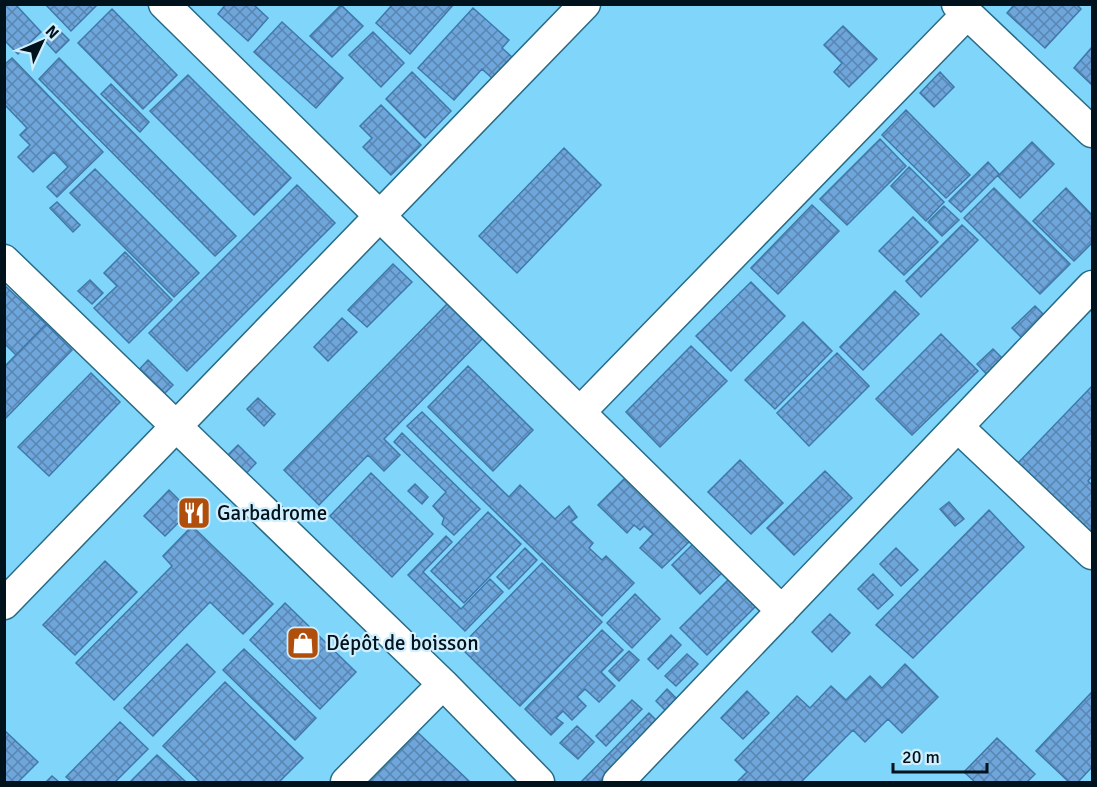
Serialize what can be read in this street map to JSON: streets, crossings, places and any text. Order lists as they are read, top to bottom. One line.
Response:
{"places":{"restaurant":["Garbadrome"],"shop":["Dépôt de boisson"]},"scale_bar":"20 m","north":"top right"}
